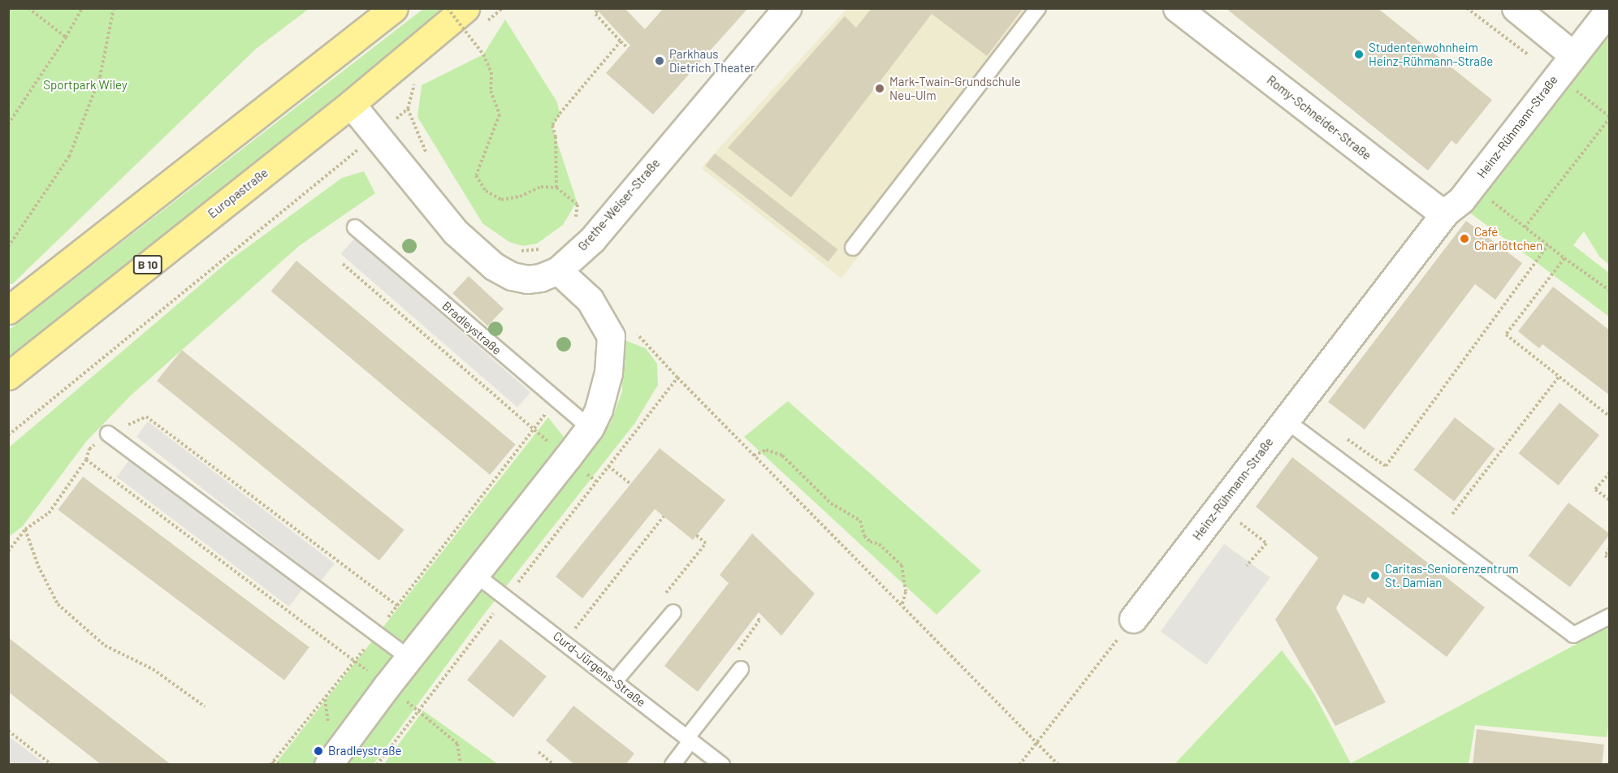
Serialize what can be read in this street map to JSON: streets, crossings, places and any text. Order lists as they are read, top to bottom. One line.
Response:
{"streets":{"main road":["Europastraße","B 10"],"street":["Romy-Schneider-Straße","Heinz-Rühmann-Straße","Grethe-Weiser-Straße"],"lane":["Bradleystraße","Curd-Jürgens-Straße"]},"crossings":[["Romy-Schneider-Straße","Heinz-Rühmann-Straße"],["Europastraße","Grethe-Weiser-Straße"]],"parks":["Sportpark Wiley"],"places":["Studentenwohnheim Heinz-Rühmann-Straße","Parkhaus Dietrich Theater","Mark-Twain-Grundschule Neu-Ulm","Café Charlöttchen","Caritas-Seniorenzentrum St. Damian","Bradleystraße"]}
